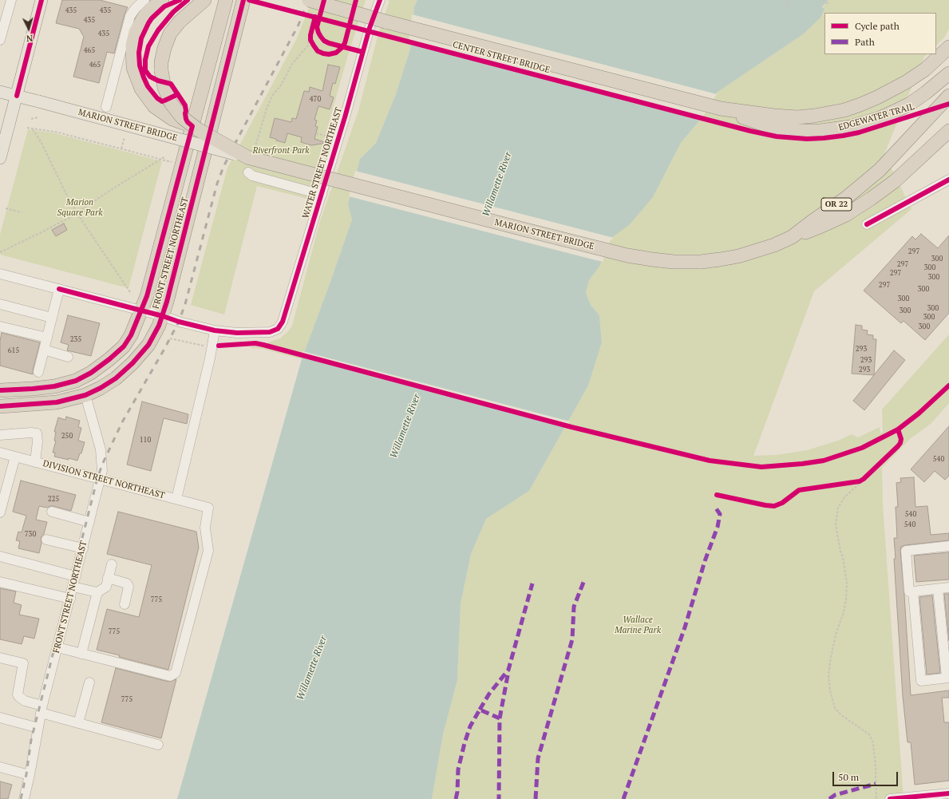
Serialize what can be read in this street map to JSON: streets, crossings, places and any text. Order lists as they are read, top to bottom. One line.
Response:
{"streets":{"highway":["CENTER STREET BRIDGE","MARION STREET BRIDGE","OR 22","FRONT STREET NORTHEAST"],"street":["WATER STREET NORTHEAST","DIVISION STREET NORTHEAST"],"cycle path":["EDGEWATER TRAIL"]},"crossings":[["MARION STREET BRIDGE","OR 22"],["FRONT STREET NORTHEAST","DIVISION STREET NORTHEAST"]],"water":["Willamette River"],"parks":["Riverfront Park","Marion Square Park","Wallace Marine Park"],"house_numbers":["435","435","435","435","465","465","470","297","300","297","300","297","300","297","300","300","300","300","300","300","235","293","615","293","293","250","110","540","225","540","540","730","775","775","775"],"legend":["Cycle path","Path"],"scale_bar":"50 m","north":"bottom"}
